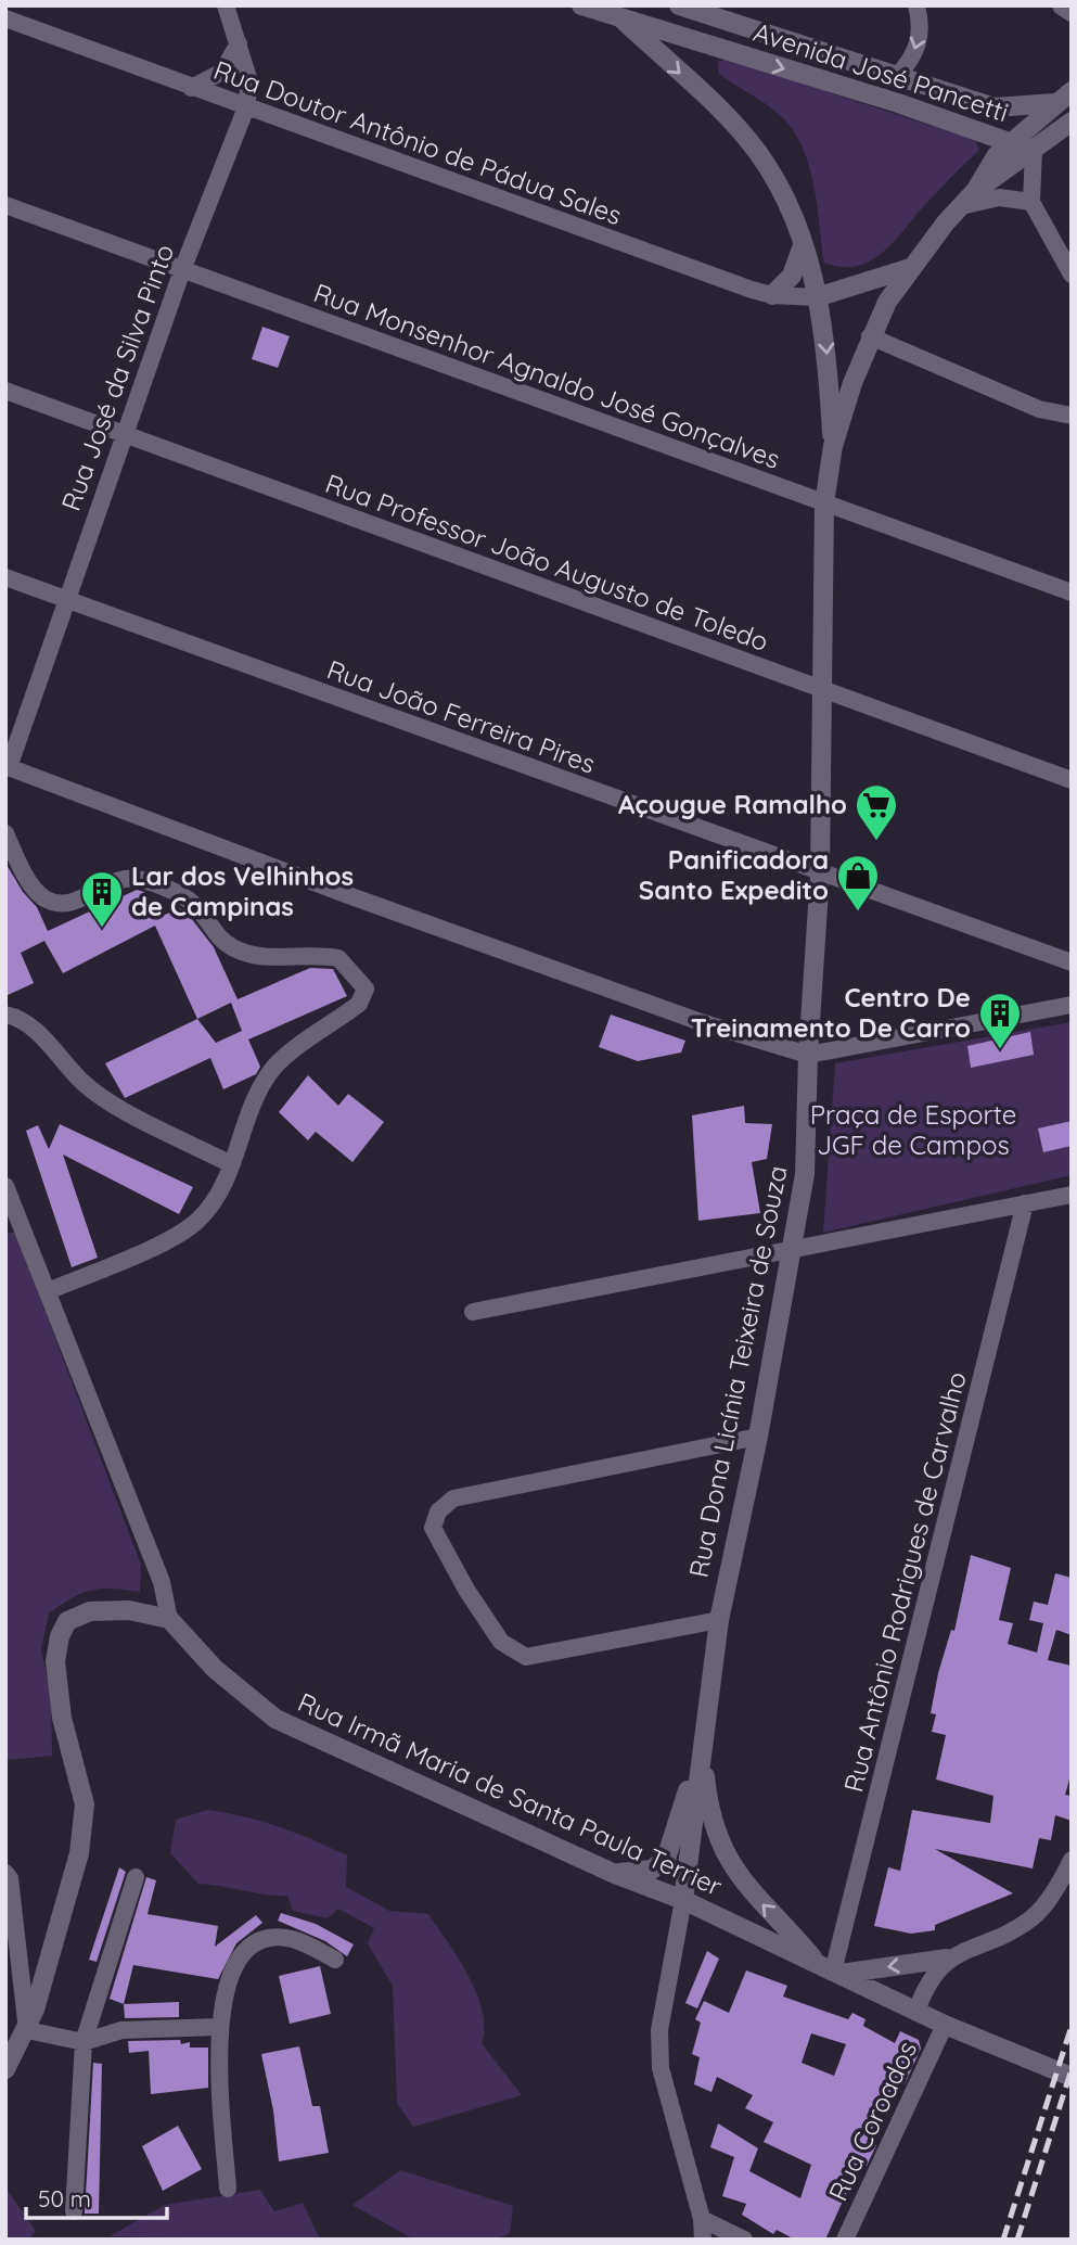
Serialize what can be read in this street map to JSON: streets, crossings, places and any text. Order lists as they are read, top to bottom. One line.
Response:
{"streets":{"main road":["Avenida José Pancetti","Rua Dona Licínia Teixeira de Souza","Rua Irmã Maria de Santa Paula Terrier"],"street":["Rua Doutor Antônio de Pádua Sales","Rua Monsenhor Agnaldo José Gonçalves","Rua José da Silva Pinto","Rua Professor João Augusto de Toledo","Rua João Ferreira Pires","Rua Antônio Rodrigues de Carvalho","Rua Coroados"]},"crossings":[["Avenida José Pancetti","Rua Dona Licínia Teixeira de Souza"],["Rua Doutor Antônio de Pádua Sales","Rua José da Silva Pinto"],["Rua Monsenhor Agnaldo José Gonçalves","Rua José da Silva Pinto"],["Rua Monsenhor Agnaldo José Gonçalves","Rua Dona Licínia Teixeira de Souza"],["Rua José da Silva Pinto","Rua Professor João Augusto de Toledo"],["Rua José da Silva Pinto","Rua João Ferreira Pires"],["Rua Professor João Augusto de Toledo","Rua Dona Licínia Teixeira de Souza"],["Rua João Ferreira Pires","Rua Dona Licínia Teixeira de Souza"],["Rua Dona Licínia Teixeira de Souza","Rua Irmã Maria de Santa Paula Terrier"],["Rua Antônio Rodrigues de Carvalho","Rua Irmã Maria de Santa Paula Terrier"],["Rua Irmã Maria de Santa Paula Terrier","Rua Coroados"]],"parks":["Praça de Esporte JGF de Campos"],"places":{"supermarket":["Açougue Ramalho"],"shop":["Panificadora Santo Expedito"],"building":["Lar dos Velhinhos de Campinas","Centro De Treinamento De Carro"]},"scale_bar":"50 m"}
